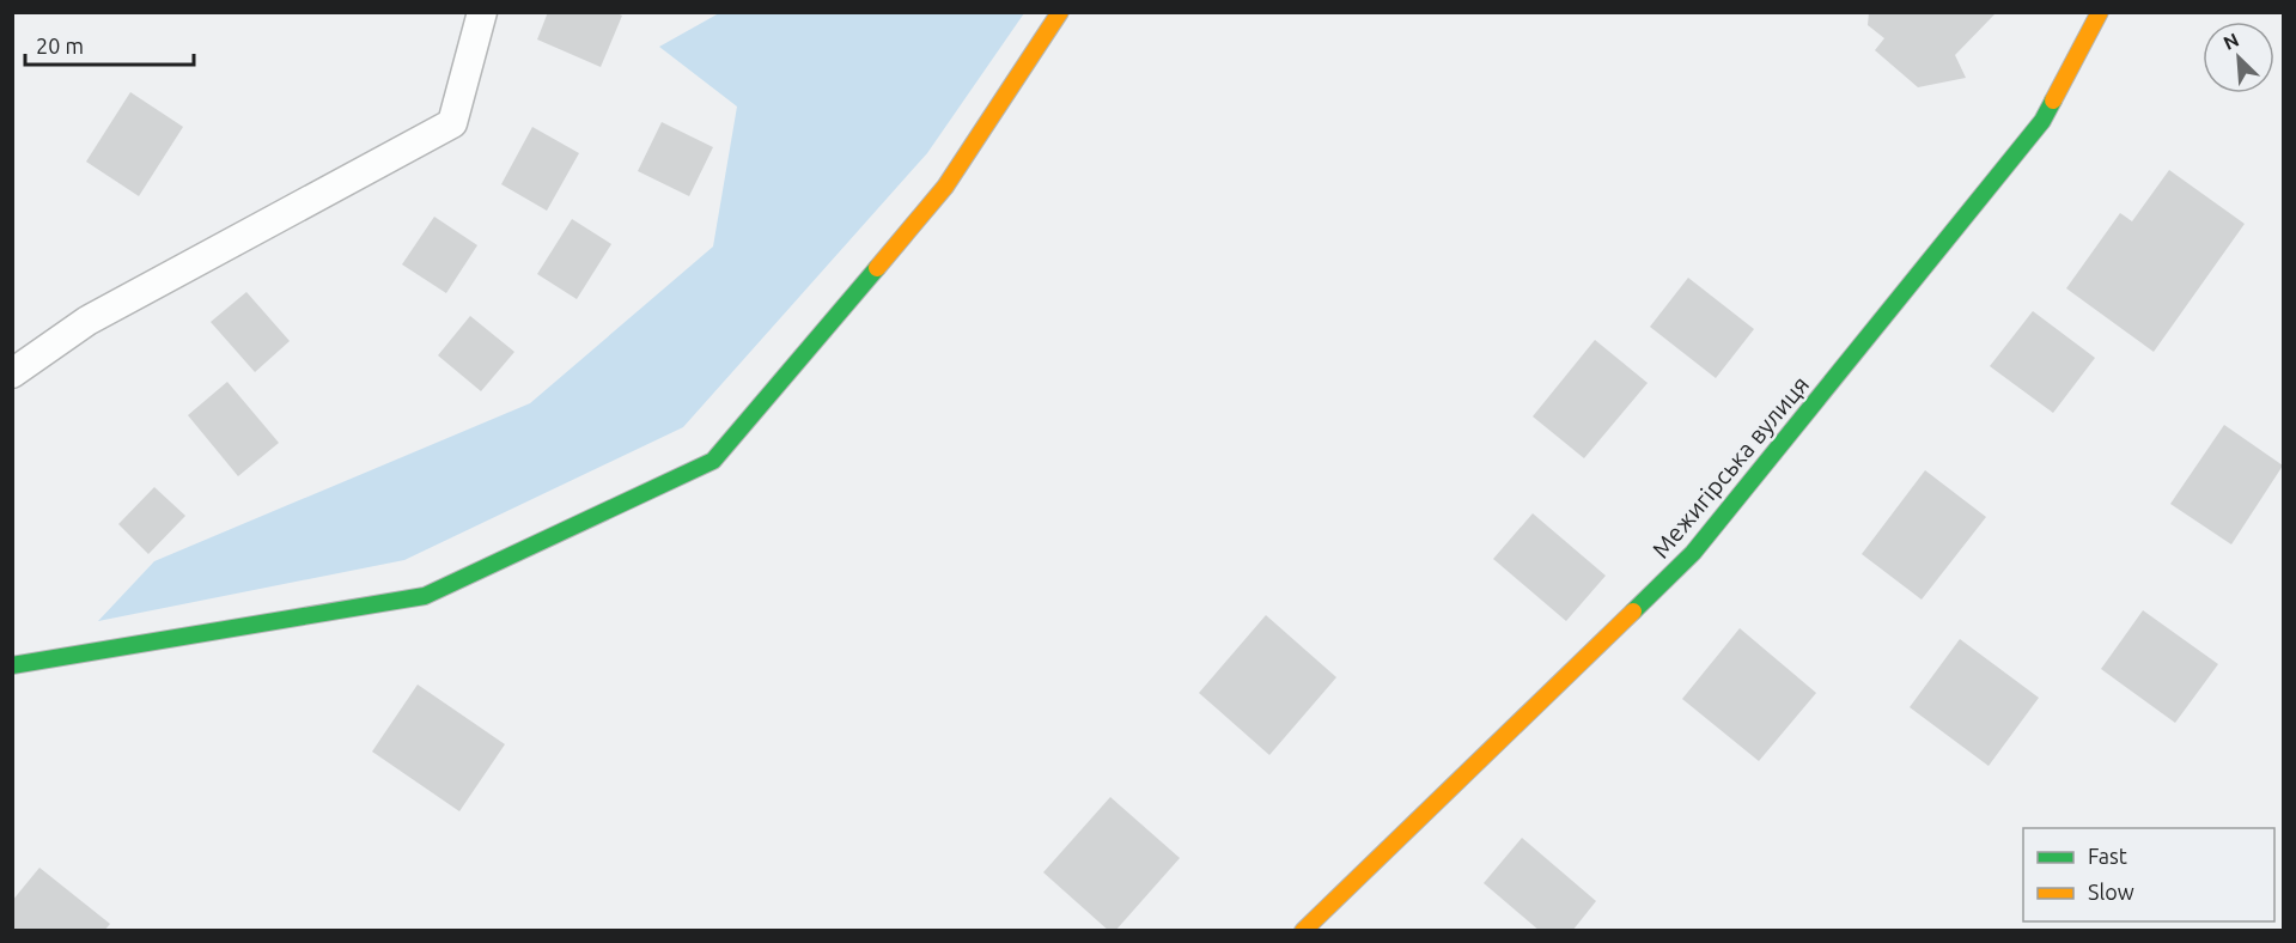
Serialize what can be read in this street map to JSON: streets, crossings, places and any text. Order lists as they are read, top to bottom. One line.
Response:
{"streets":{"street":["Межигірська вулиця"]},"legend":["Fast","Slow"],"scale_bar":"20 m","north":"top left"}
